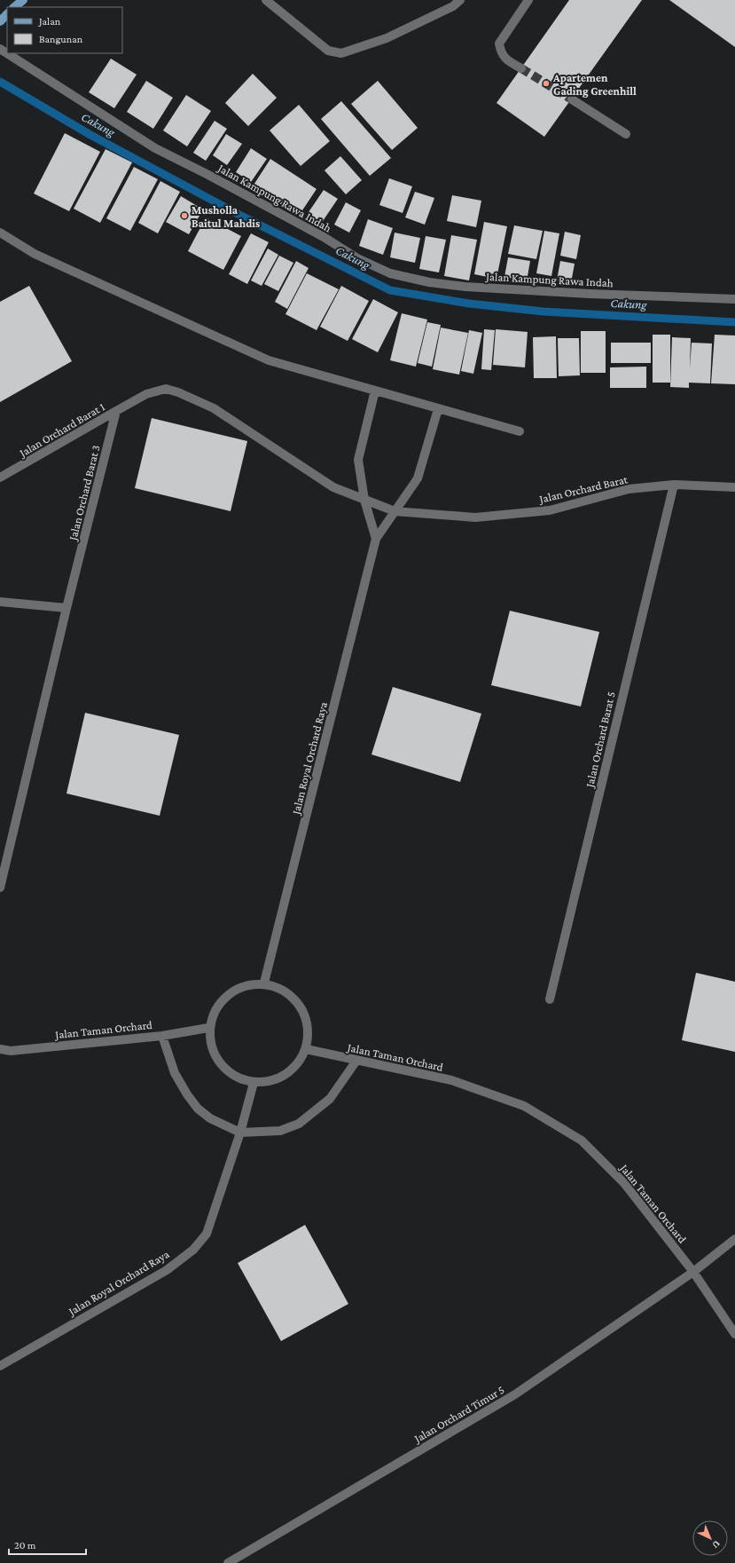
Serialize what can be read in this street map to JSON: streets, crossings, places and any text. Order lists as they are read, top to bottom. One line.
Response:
{"streets":{"street":["Jalan Kampung Rawa Indah","Jalan Orchard Barat 1","Jalan Orchard Barat","Jalan Orchard Barat 3","Jalan Orchard Barat 5","Jalan Royal Orchard Raya","Jalan Taman Orchard","Jalan Orchard Timur 5"]},"crossings":[["Jalan Orchard Barat 1","Jalan Orchard Barat 3"],["Jalan Orchard Barat","Jalan Orchard Barat 5"],["Jalan Orchard Barat","Jalan Royal Orchard Raya"],["Jalan Royal Orchard Raya","Jalan Taman Orchard"],["Jalan Taman Orchard","Jalan Orchard Timur 5"]],"water":["Cakung"],"places":["Apartemen Gading Greenhill","Musholla Baitul Mahdis"],"legend":["Jalan","Bangunan"],"scale_bar":"20 m","north":"bottom right"}
